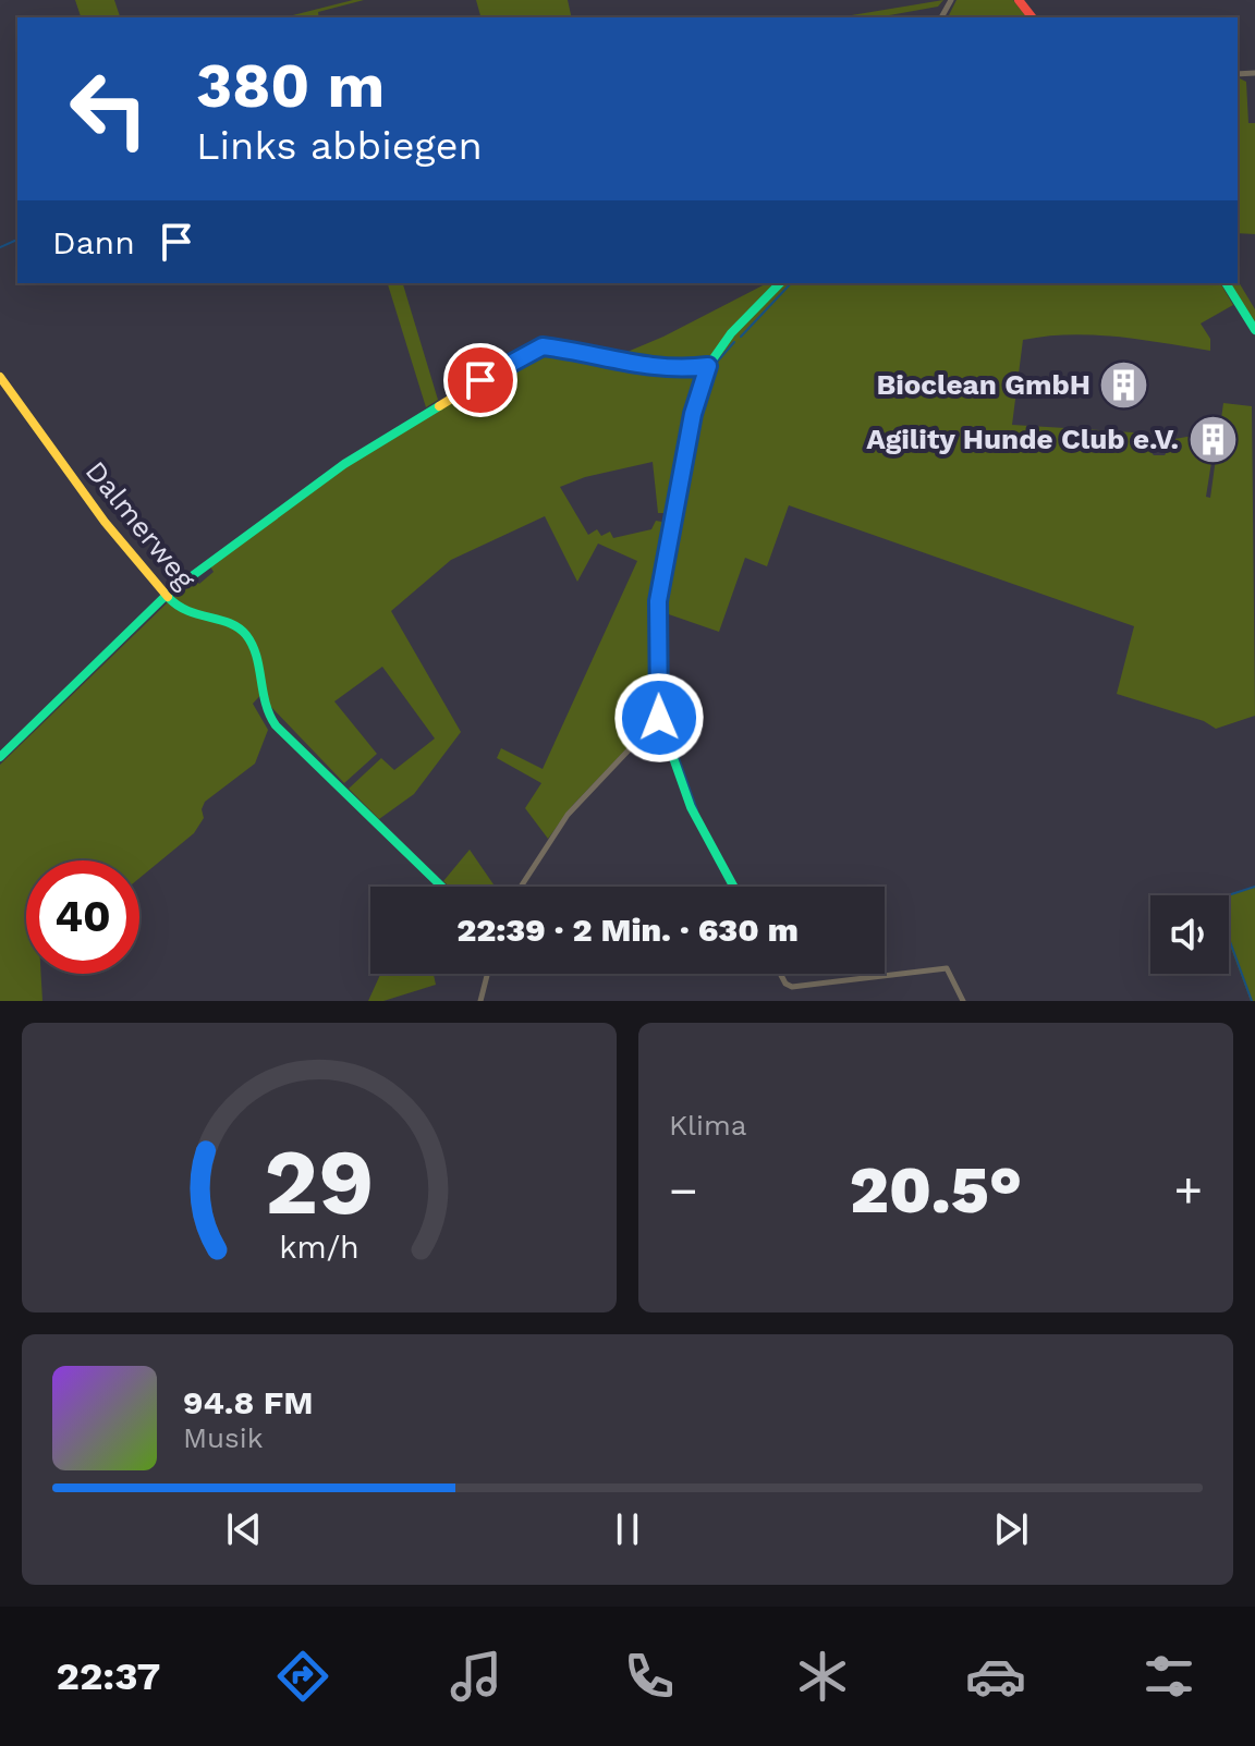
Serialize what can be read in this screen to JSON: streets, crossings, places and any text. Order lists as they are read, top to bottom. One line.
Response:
{"streets":{"street":["Dalmerweg"]},"places":{"building":["Bioclean GmbH","Agility Hunde Club e.V."]},"page":{"turn":["380 m","Links abbiegen"],"then":"Dann","limit":"40","trip":"22:39 · 2 Min. · 630 m","tile":"Klima","heat":["−","20.5°","+"],"song":["94.8 FM","Musik"],"tabs":"22:37","gauge":["29","km/h"]}}
